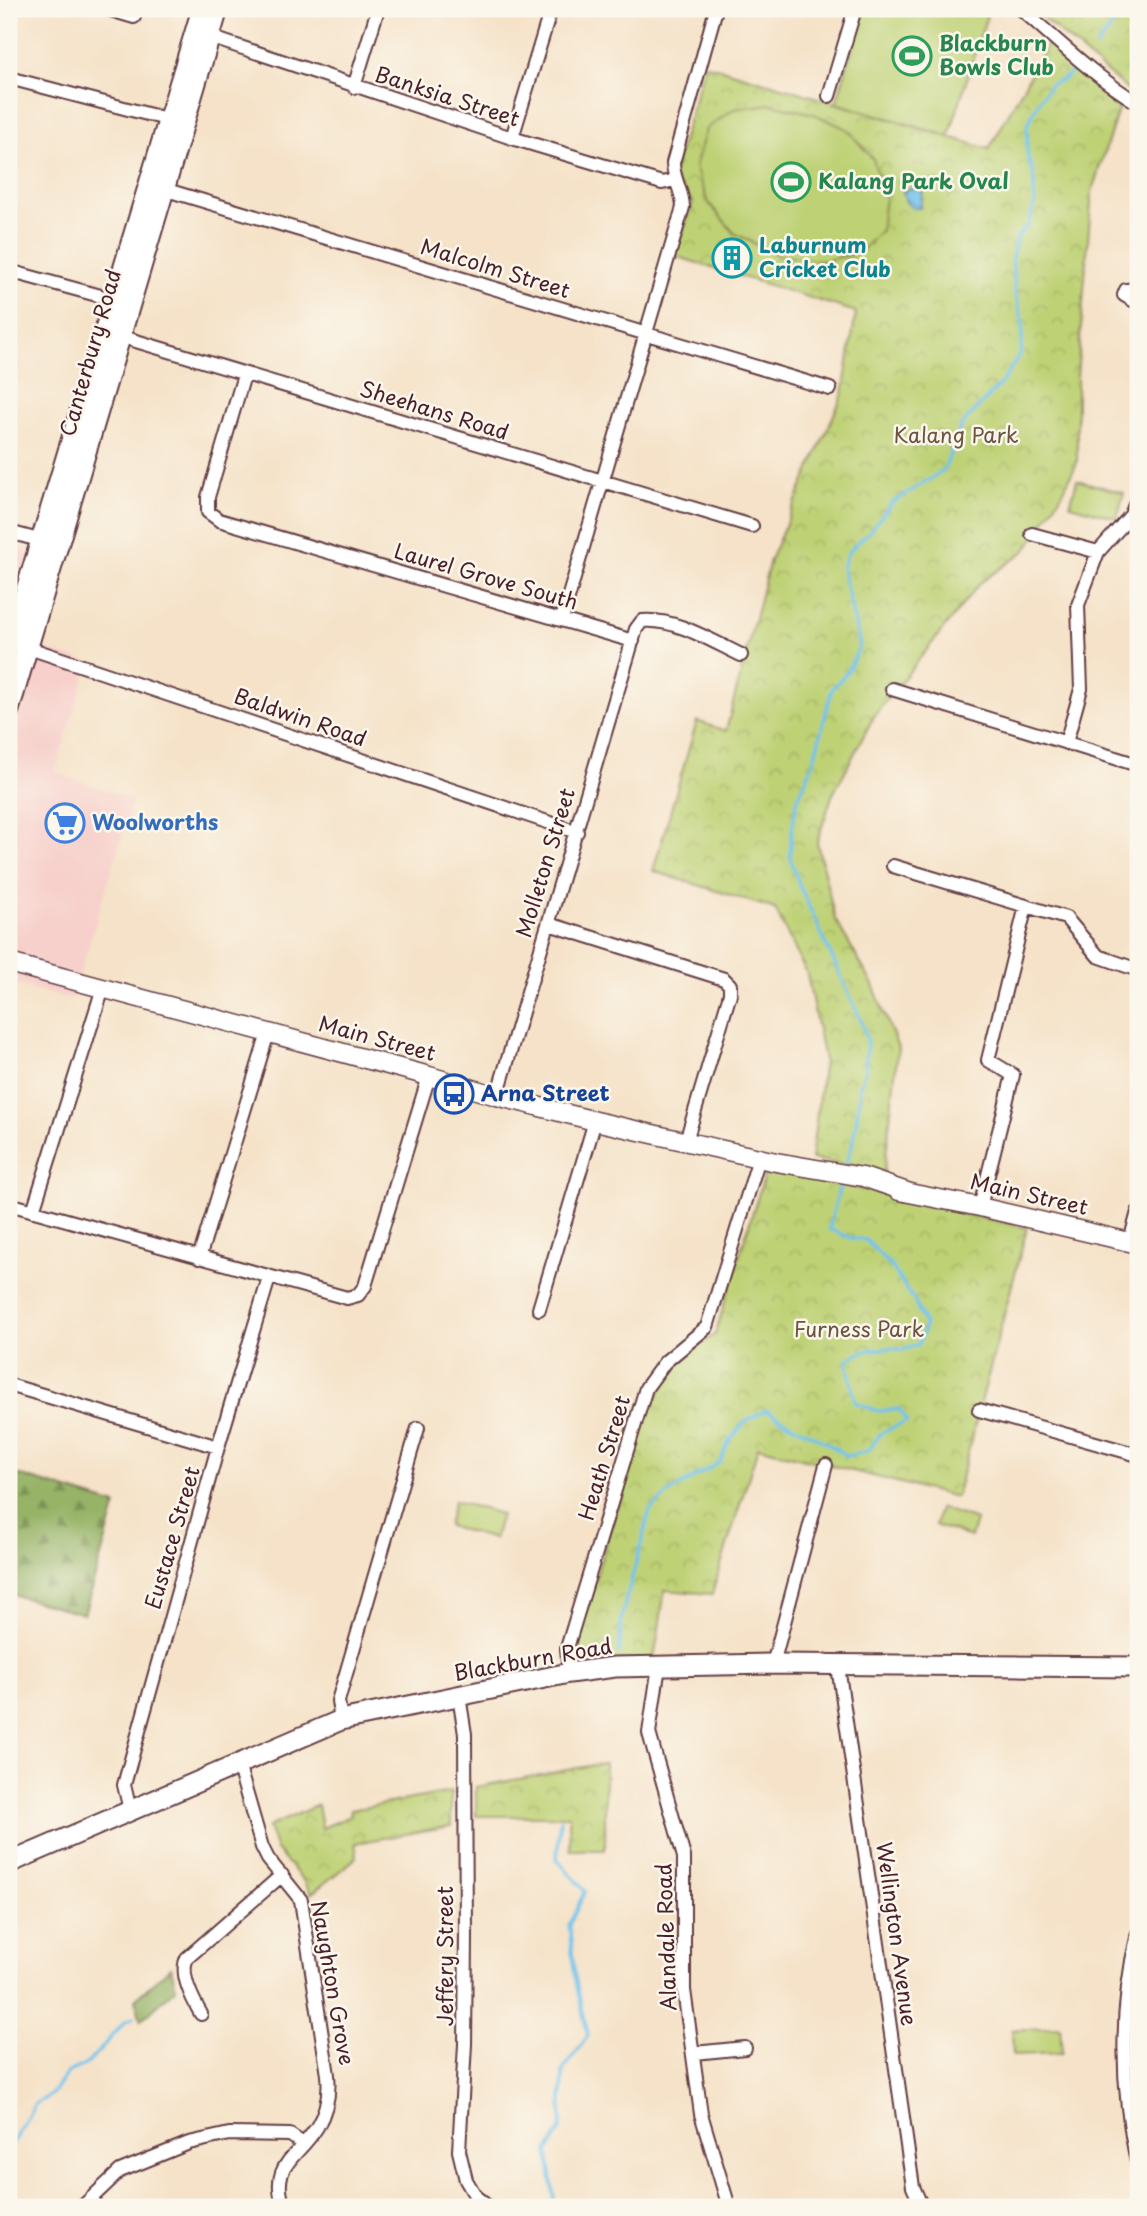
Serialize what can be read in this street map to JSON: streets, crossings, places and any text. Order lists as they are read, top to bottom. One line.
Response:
{"streets":{"main road":["Canterbury Road","Blackburn Road"],"street":["Banksia Street","Malcolm Street","Sheehans Road","Laurel Grove South","Baldwin Road","Molleton Street","Main Street","Heath Street","Eustace Street","Wellington Avenue","Alandale Road","Jeffery Street","Naughton Grove"]},"crossings":[["Banksia Street","Canterbury Road"],["Malcolm Street","Canterbury Road"],["Canterbury Road","Sheehans Road"],["Canterbury Road","Baldwin Road"],["Sheehans Road","Laurel Grove South"],["Laurel Grove South","Molleton Street"],["Baldwin Road","Molleton Street"],["Molleton Street","Main Street"],["Main Street","Heath Street"],["Heath Street","Blackburn Road"],["Eustace Street","Blackburn Road"],["Blackburn Road","Wellington Avenue"],["Blackburn Road","Alandale Road"],["Blackburn Road","Jeffery Street"],["Blackburn Road","Naughton Grove"]],"parks":["Kalang Park","Furness Park"],"places":{"sports":["Blackburn Bowls Club","Kalang Park Oval"],"building":["Laburnum Cricket Club"],"supermarket":["Woolworths"],"bus stop":["Arna Street"]}}
